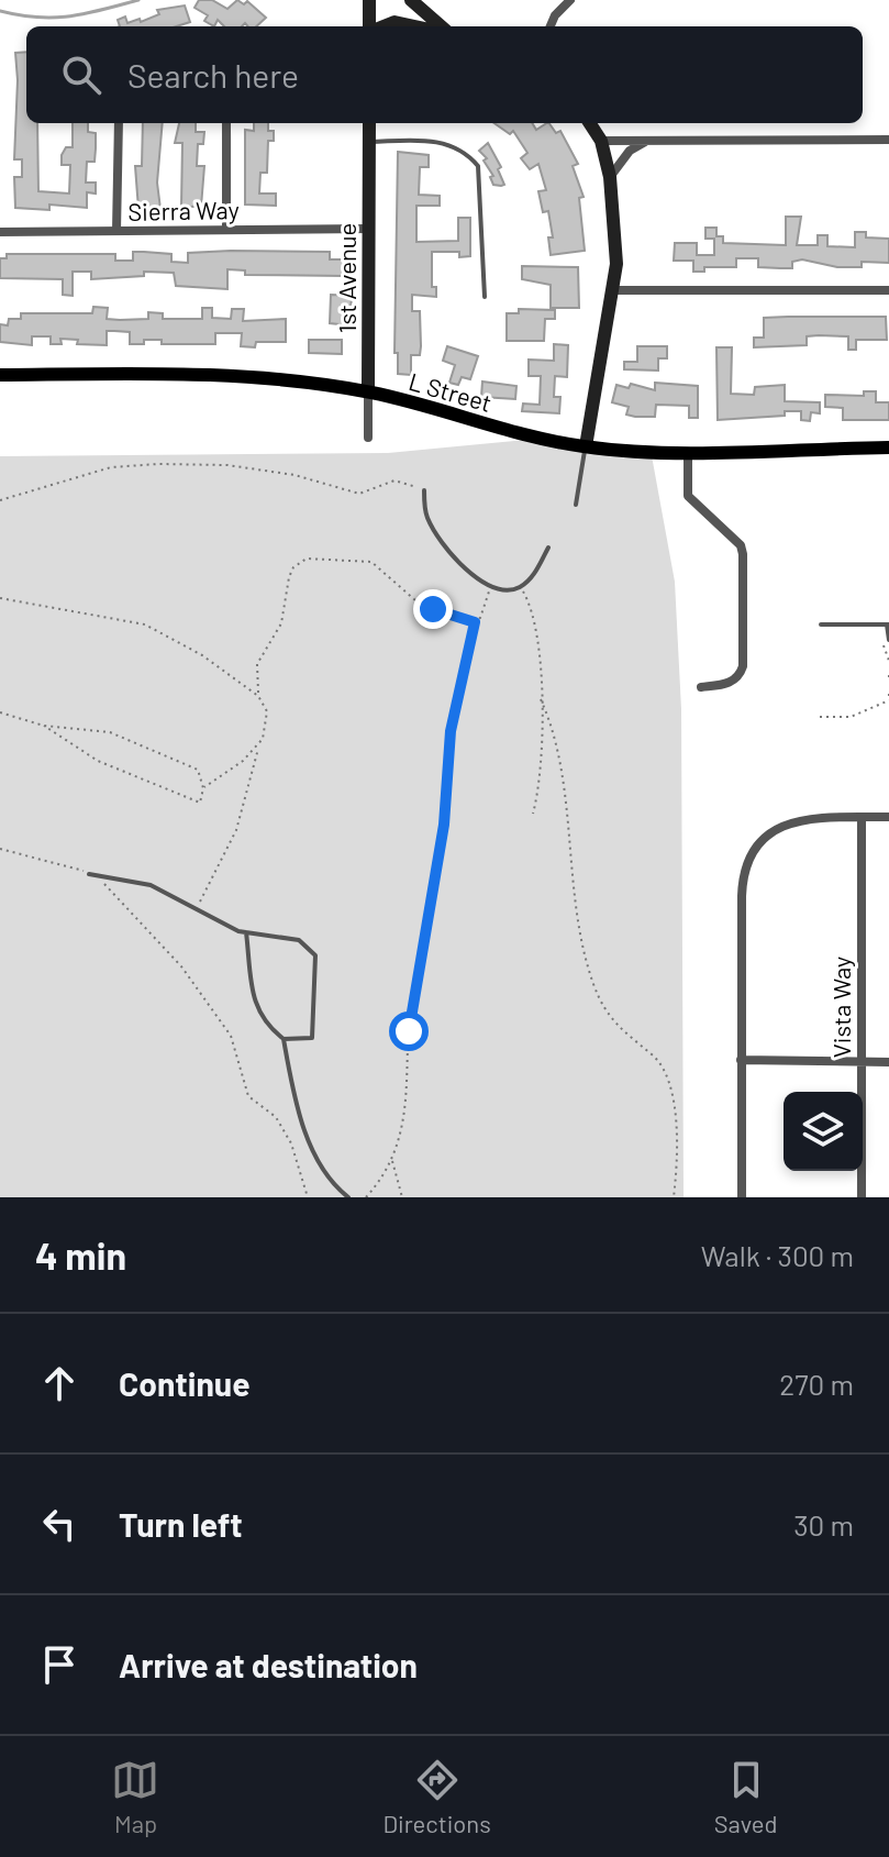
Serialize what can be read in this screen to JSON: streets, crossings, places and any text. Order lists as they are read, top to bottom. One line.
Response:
{"streets":{"main road":["L Street"],"street":["Sierra Way","1st Avenue","Vista Way"]},"crossings":[["Sierra Way","1st Avenue"],["1st Avenue","L Street"]],"page":{"search":"Search here","heading":["4 min","Walk · 300 m"],"list":[["Continue","270 m"],["Turn left","30 m"],"Arrive at destination"],"nav":["Map","Directions","Saved"]}}
